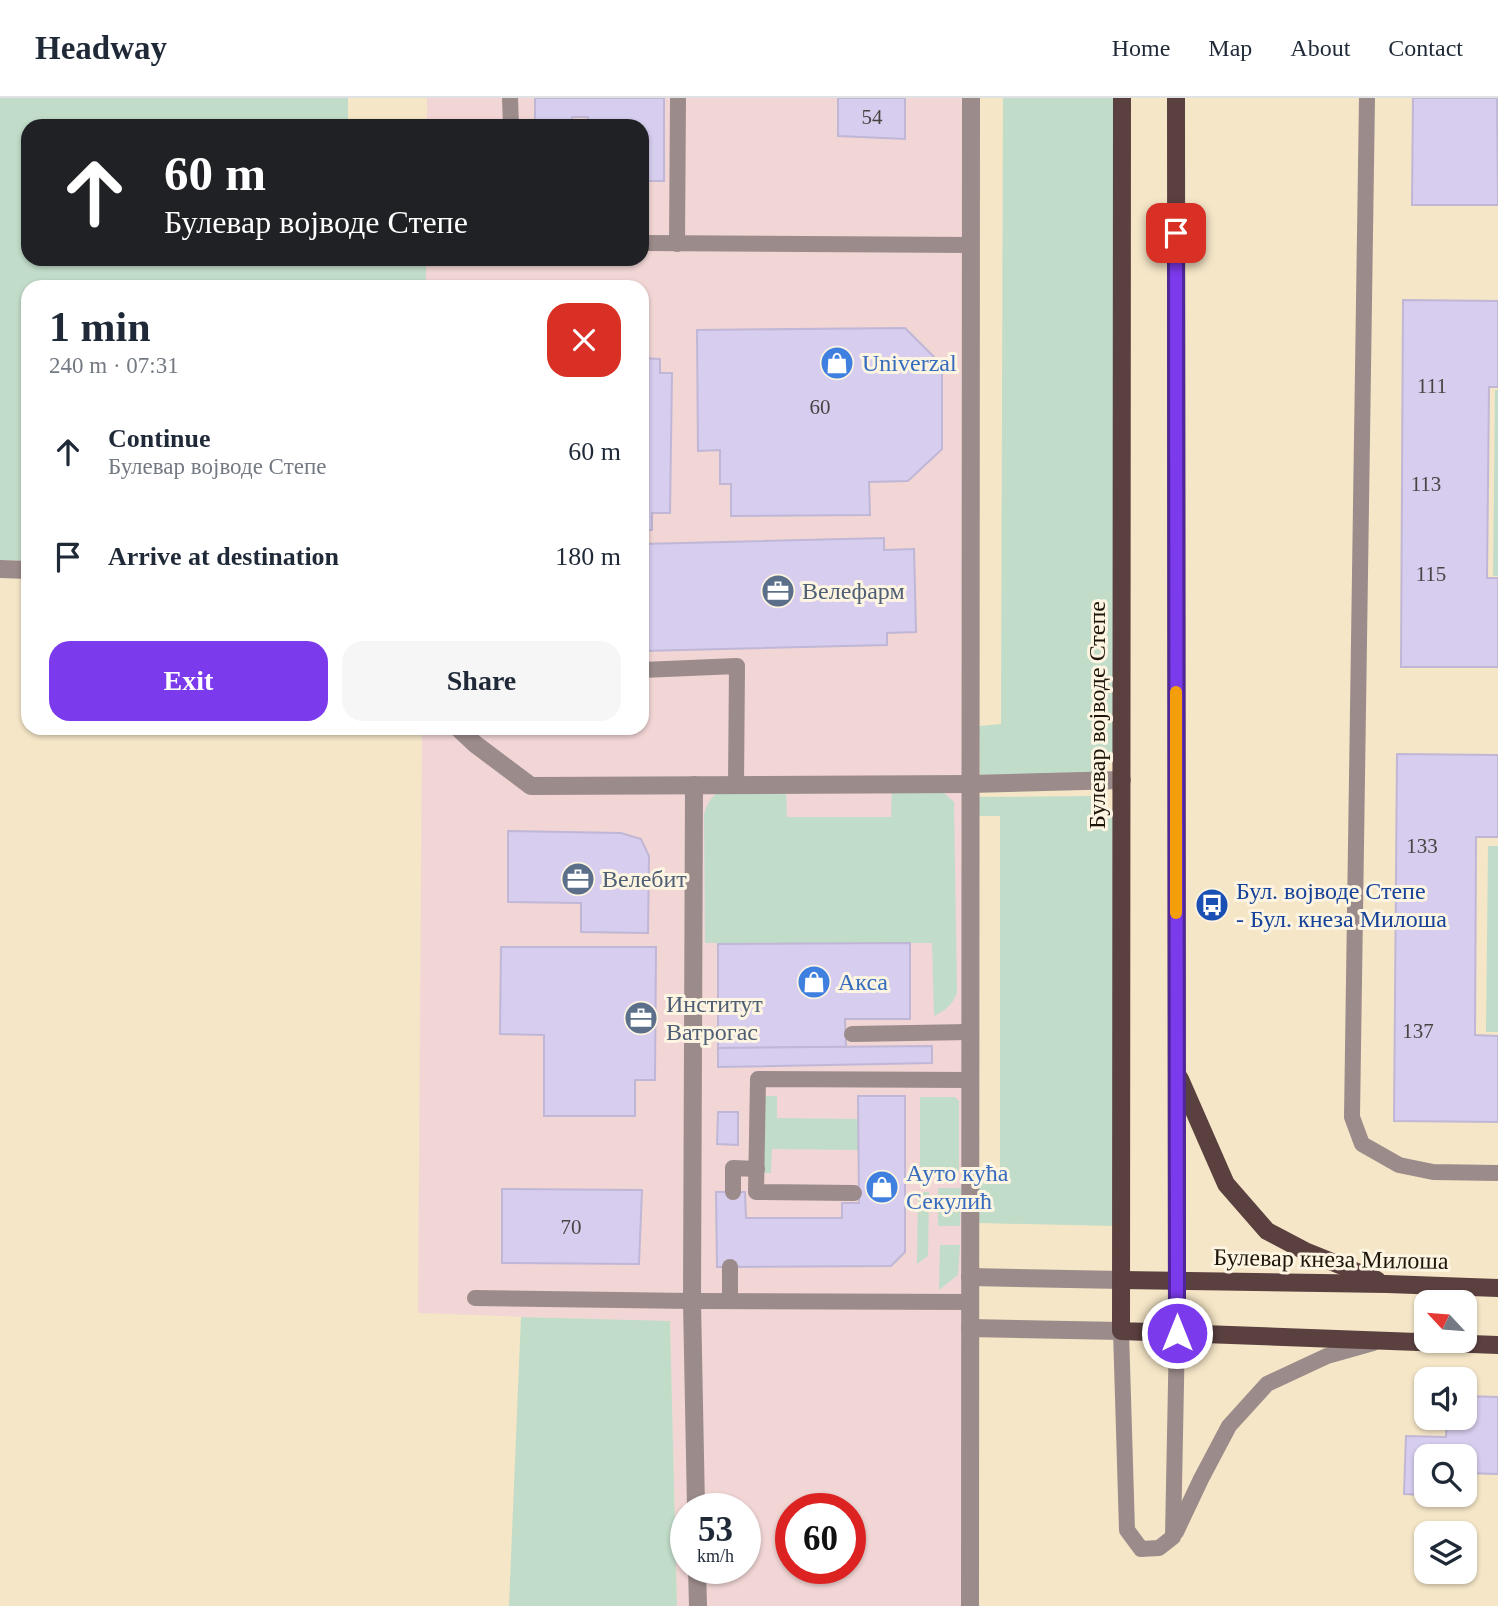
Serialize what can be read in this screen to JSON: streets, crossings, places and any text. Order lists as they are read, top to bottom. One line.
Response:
{"streets":{"main road":["Булевар војводе Степе","Булевар кнеза Милоша"]},"crossings":[["Булевар војводе Степе","Булевар кнеза Милоша"]],"places":{"shop":["Univerzal","Акса","Ауто кућа Секулић"],"office":["Велефарм","Велебит","Институт Ватрогас"],"bus stop":["Бул. војводе Степе - Бул. кнеза Милоша"]},"house_numbers":["54","111","60","113","115","133","137","70"],"north":"top left","page":{"header":"Headway","nav":["Home","Map","About","Contact"],"turn":["60 m","Булевар војводе Степе"],"heading":["1 min","240 m · 07:31"],"list":[{"name":"Continue","note":"Булевар војводе Степе","value":"60 m"},{"name":"Arrive at destination","value":"180 m"}],"buttons":["Exit","Share"],"speed":"53 km/h","limit":"60"}}
